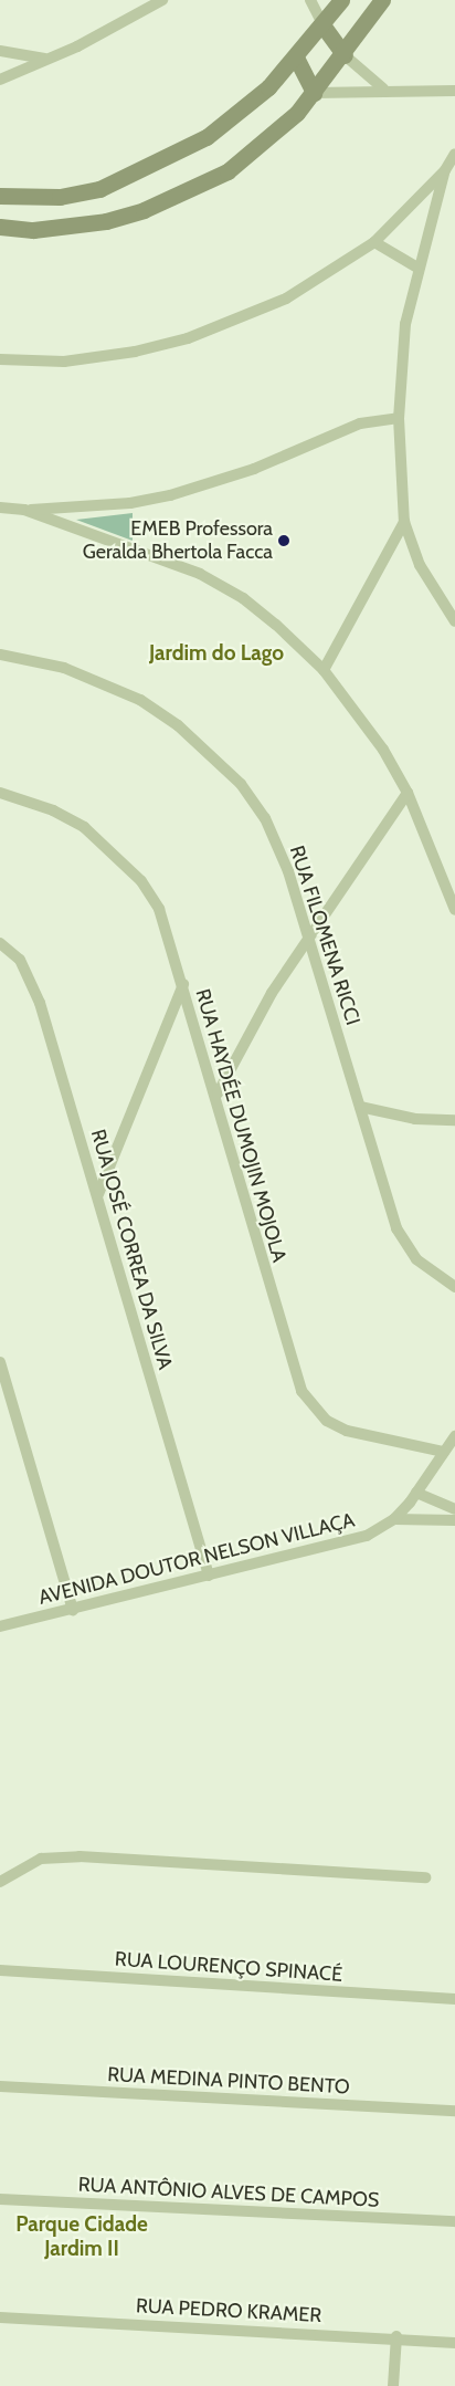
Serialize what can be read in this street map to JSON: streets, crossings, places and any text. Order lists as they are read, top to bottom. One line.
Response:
{"streets":{"street":["RUA FILOMENA RICCI","RUA HAYDÉE DUMOJIN MOJOLA","RUA JOSÉ CORREA DA SILVA","AVENIDA DOUTOR NELSON VILLAÇA","RUA LOURENÇO SPINACÉ","RUA MEDINA PINTO BENTO","RUA ANTÔNIO ALVES DE CAMPOS","RUA PEDRO KRAMER"]},"crossings":[["RUA HAYDÉE DUMOJIN MOJOLA","AVENIDA DOUTOR NELSON VILLAÇA"],["RUA JOSÉ CORREA DA SILVA","AVENIDA DOUTOR NELSON VILLAÇA"]],"districts":["Jardim do Lago","Parque Cidade Jardim II"],"places":["EMEB Professora Geralda Bhertola Facca"]}
